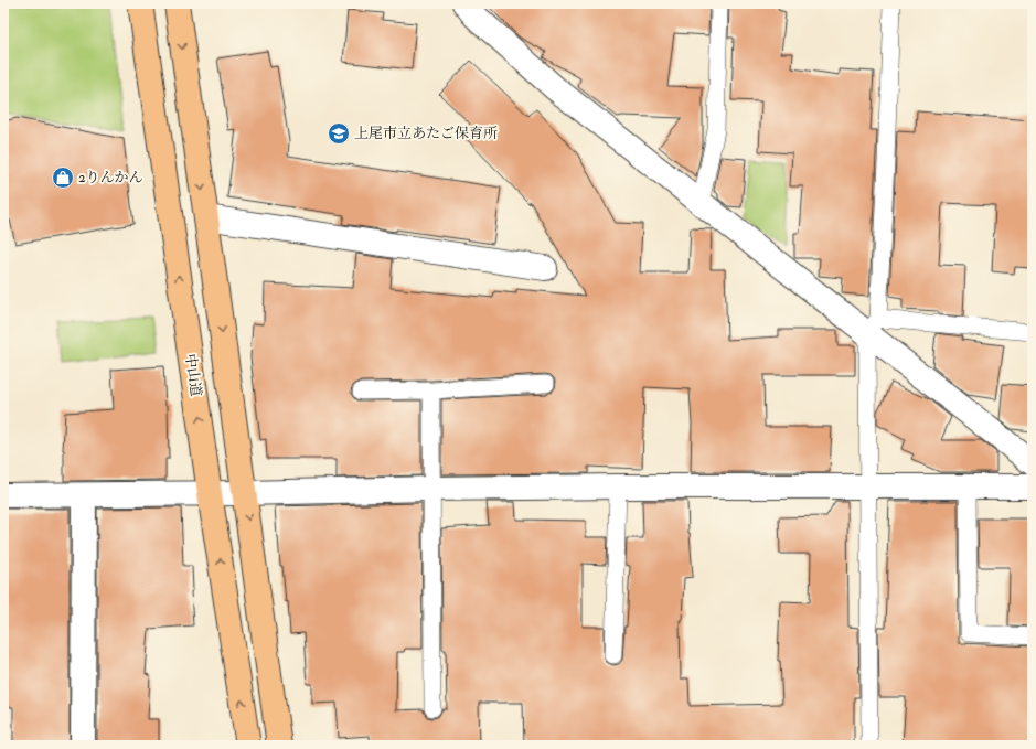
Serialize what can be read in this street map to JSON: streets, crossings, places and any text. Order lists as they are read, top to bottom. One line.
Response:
{"streets":{"highway":["中山道"]},"places":{"school or university":["上尾市立あたご保育所"],"shop":["2りんかん"]}}
